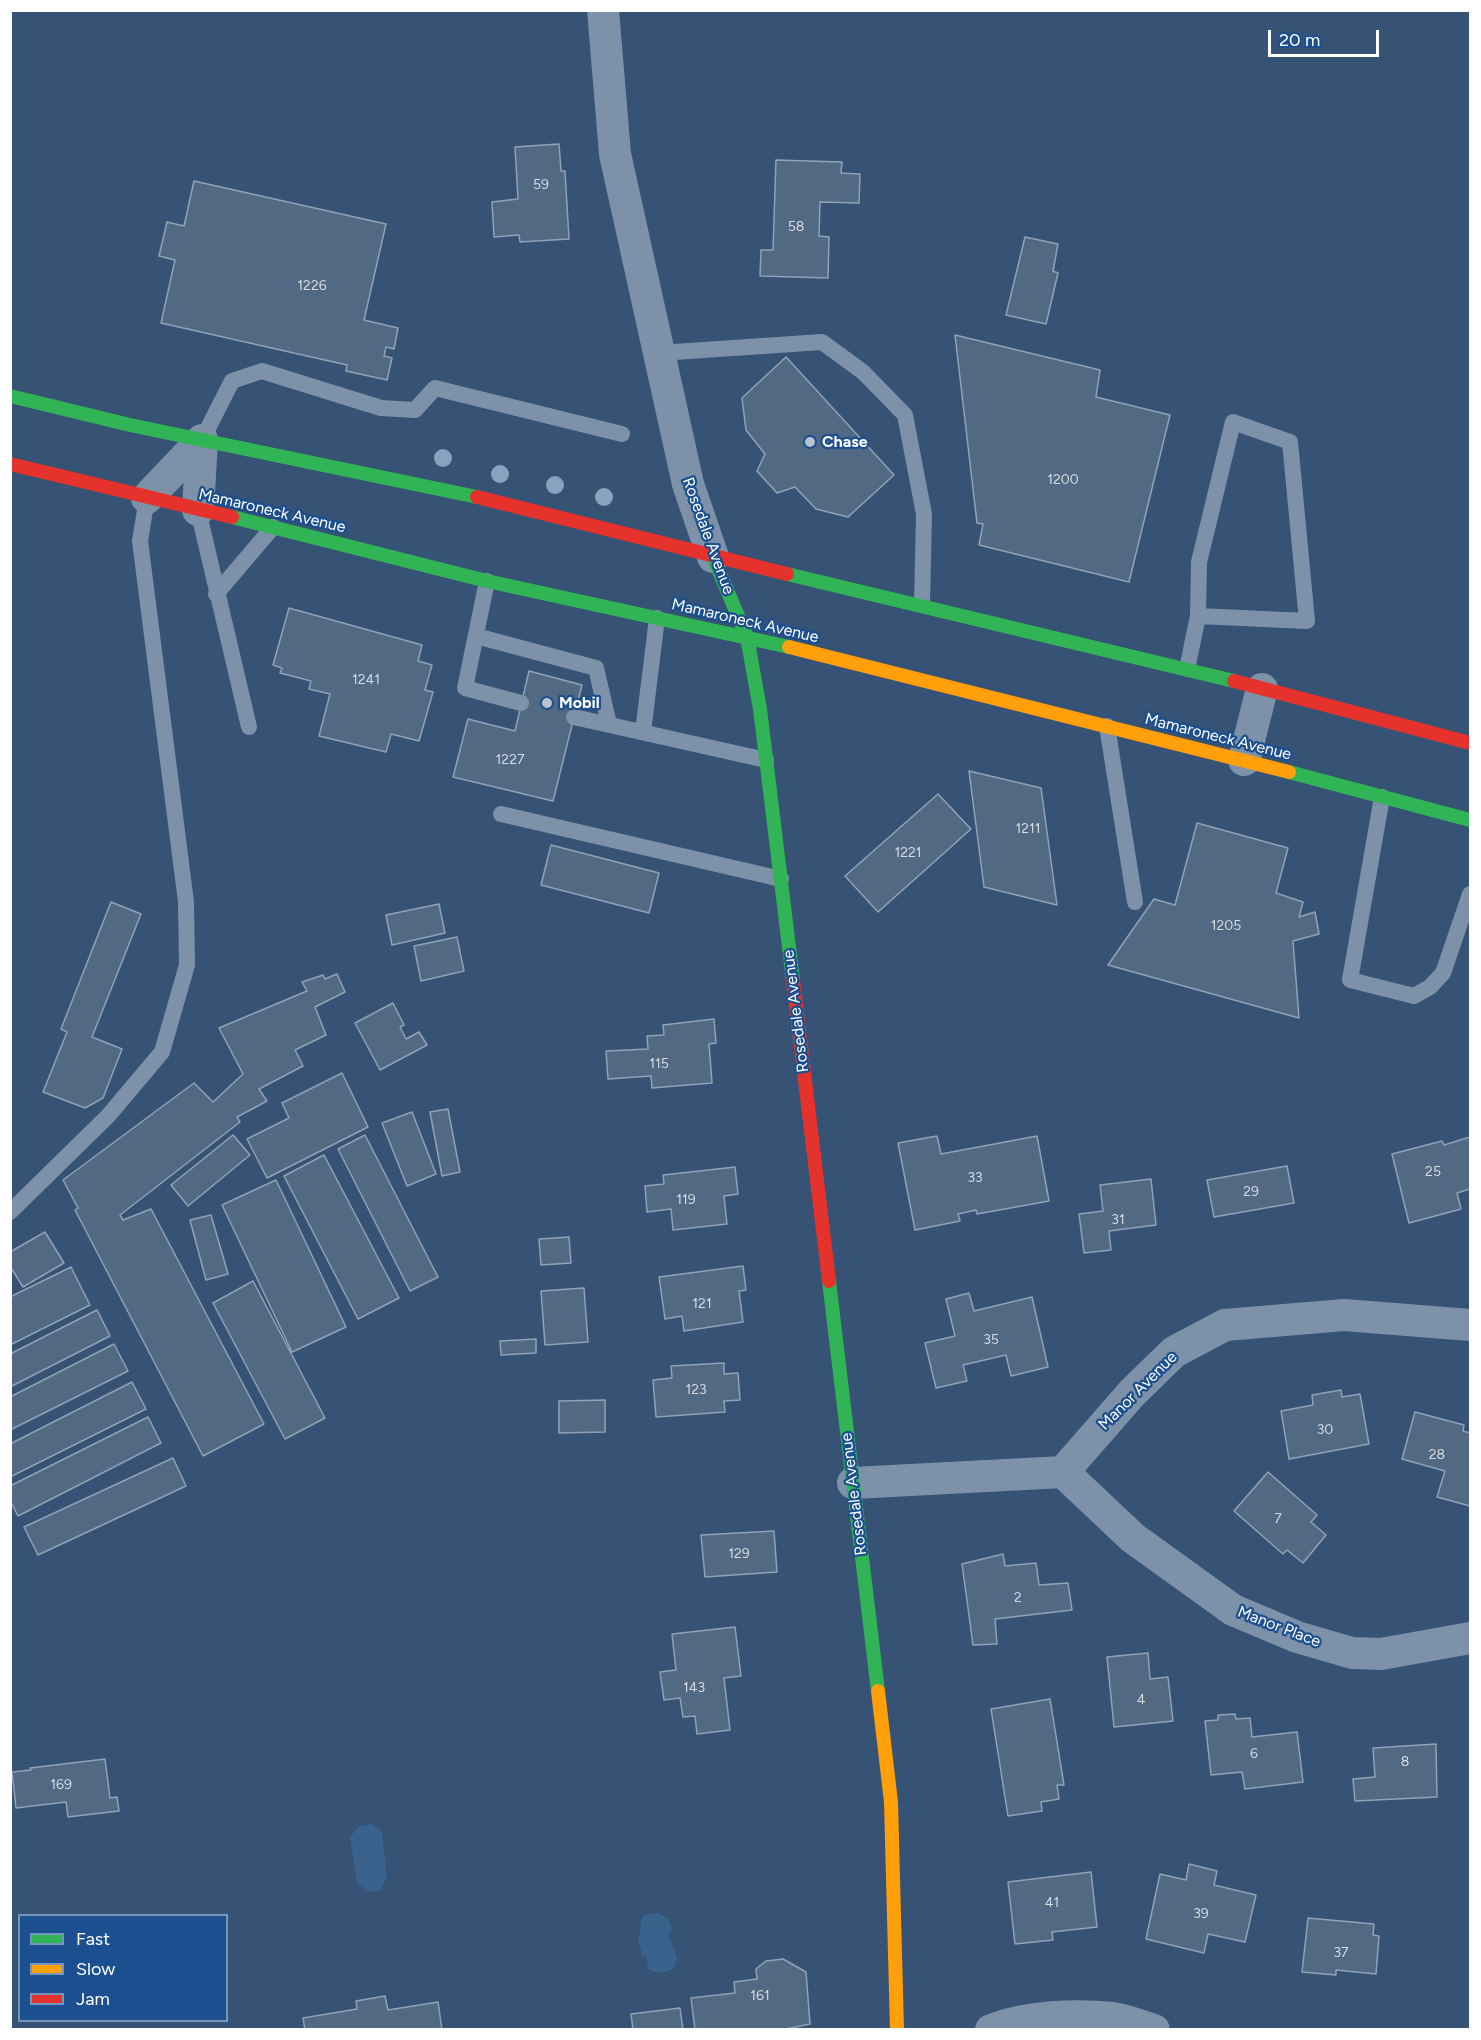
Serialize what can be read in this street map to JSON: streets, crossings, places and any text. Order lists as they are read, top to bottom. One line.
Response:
{"streets":{"main road":["Mamaroneck Avenue","Rosedale Avenue"],"street":["Manor Avenue","Manor Place"]},"crossings":[["Mamaroneck Avenue","Rosedale Avenue"],["Manor Avenue","Manor Place"]],"places":["Chase","Mobil"],"house_numbers":["59","58","1226","1200","1241","1227","1211","1221","1205","115","25","33","29","119","31","121","35","123","30","28","7","129","2","143","4","6","8","169","41","39","37","161"],"legend":["Fast","Slow","Jam"],"scale_bar":"20 m"}
